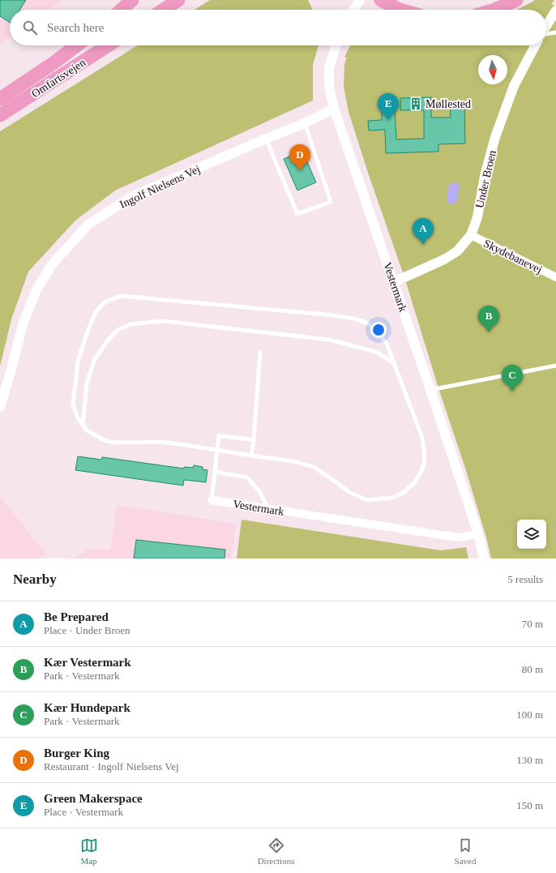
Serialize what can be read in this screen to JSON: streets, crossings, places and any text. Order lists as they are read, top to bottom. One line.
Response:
{"streets":{"highway":["Omfartsvejen"],"street":["Under Broen","Ingolf Nielsens Vej","Skydebanevej","Vestermark"]},"crossings":[["Under Broen","Skydebanevej"],["Under Broen","Vestermark"],["Ingolf Nielsens Vej","Vestermark"]],"places":{"building":["Møllested"]},"north":"bottom","page":{"search":"Search here","pins":["E","D","A","B","C"],"heading":["Nearby","5 results"],"list":[{"mark":"A","name":"Be Prepared","note":"Place · Under Broen","value":"70 m"},{"mark":"B","name":"Kær Vestermark","note":"Park · Vestermark","value":"80 m"},{"mark":"C","name":"Kær Hundepark","note":"Park · Vestermark","value":"100 m"},{"mark":"D","name":"Burger King","note":"Restaurant · Ingolf Nielsens Vej","value":"130 m"},{"mark":"E","name":"Green Makerspace","note":"Place · Vestermark","value":"150 m"}],"nav":["Map","Directions","Saved"]}}
